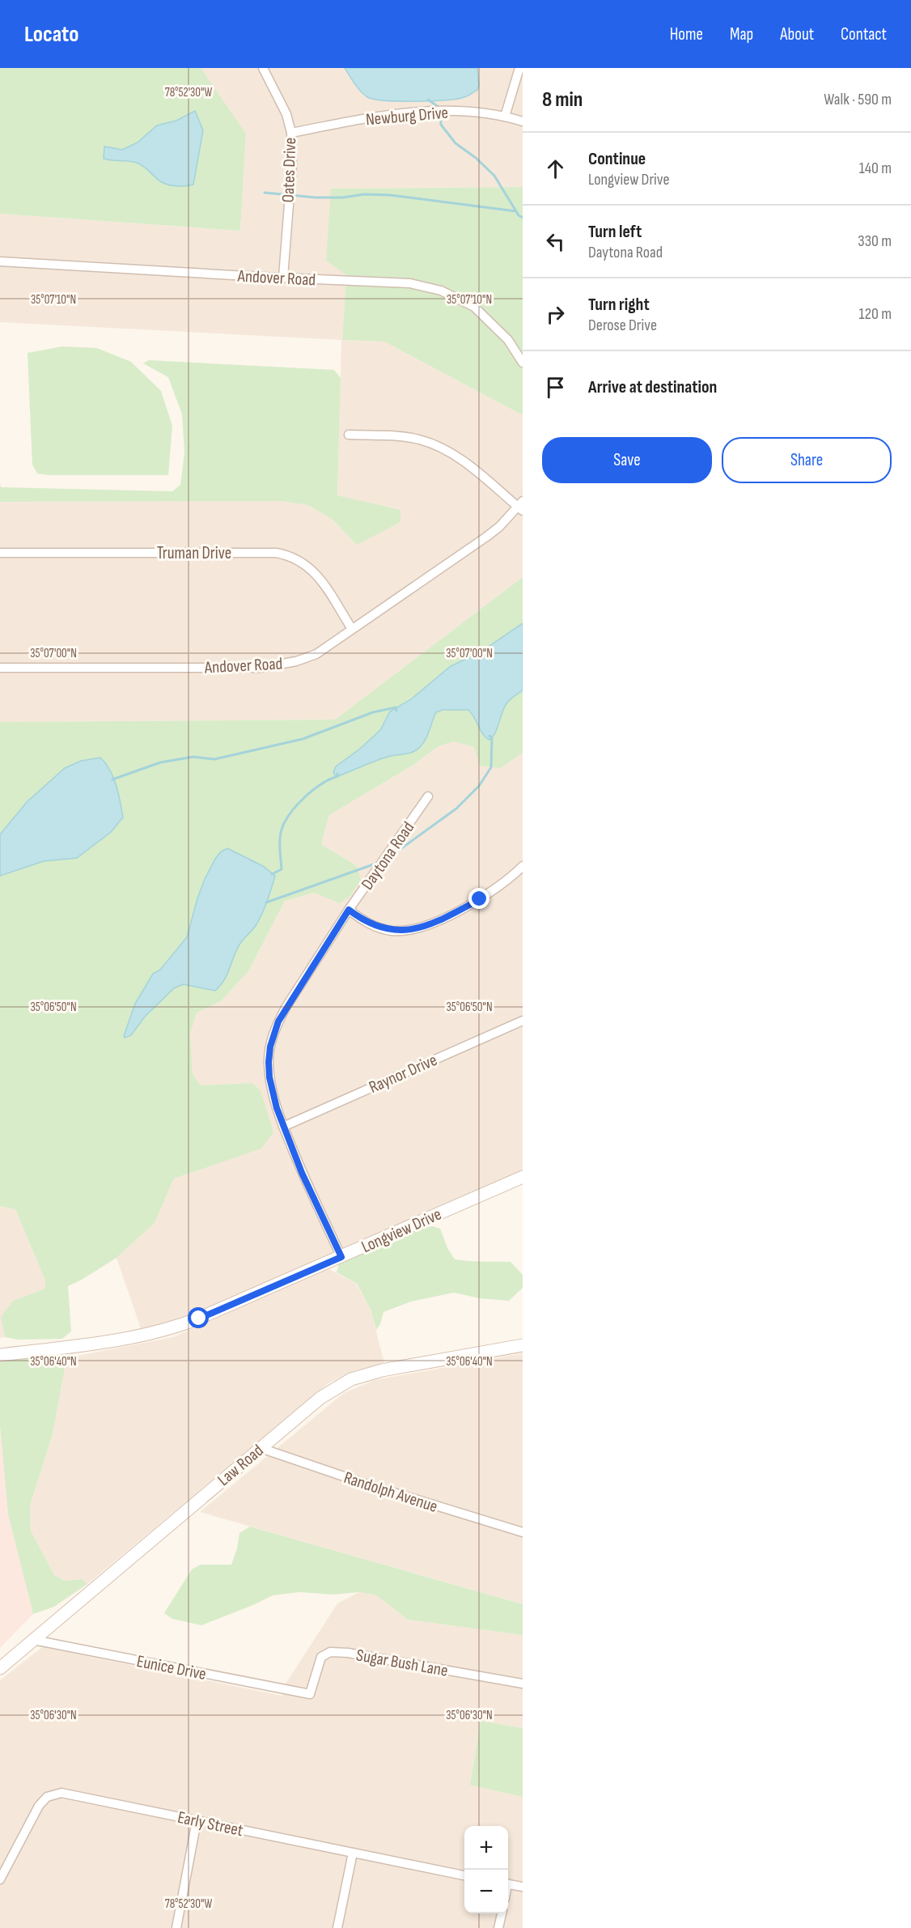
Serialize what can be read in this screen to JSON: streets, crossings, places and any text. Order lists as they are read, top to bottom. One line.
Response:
{"streets":{"street":["Newburg Drive","Oates Drive","Andover Road","Truman Drive","Daytona Road","Raynor Drive","Longview Drive","Law Road","Randolph Avenue","Sugar Bush Lane","Eunice Drive","Early Street"]},"crossings":[["Newburg Drive","Oates Drive"],["Oates Drive","Andover Road"],["Andover Road","Truman Drive"],["Daytona Road","Raynor Drive"],["Daytona Road","Longview Drive"],["Law Road","Randolph Avenue"],["Law Road","Eunice Drive"],["Sugar Bush Lane","Eunice Drive"]],"page":{"header":"Locato","nav":["Home","Map","About","Contact"],"heading":["8 min","Walk · 590 m"],"list":[["Continue","Longview Drive","140 m"],["Turn left","Daytona Road","330 m"],["Turn right","Derose Drive","120 m"],"Arrive at destination"],"buttons":["Save","Share"],"map_buttons":["+","−"]},"coordinates":["78°52'30\"W","35°07'10\"N","35°07'00\"N","35°06'50\"N","35°06'40\"N","35°06'30\"N"]}
